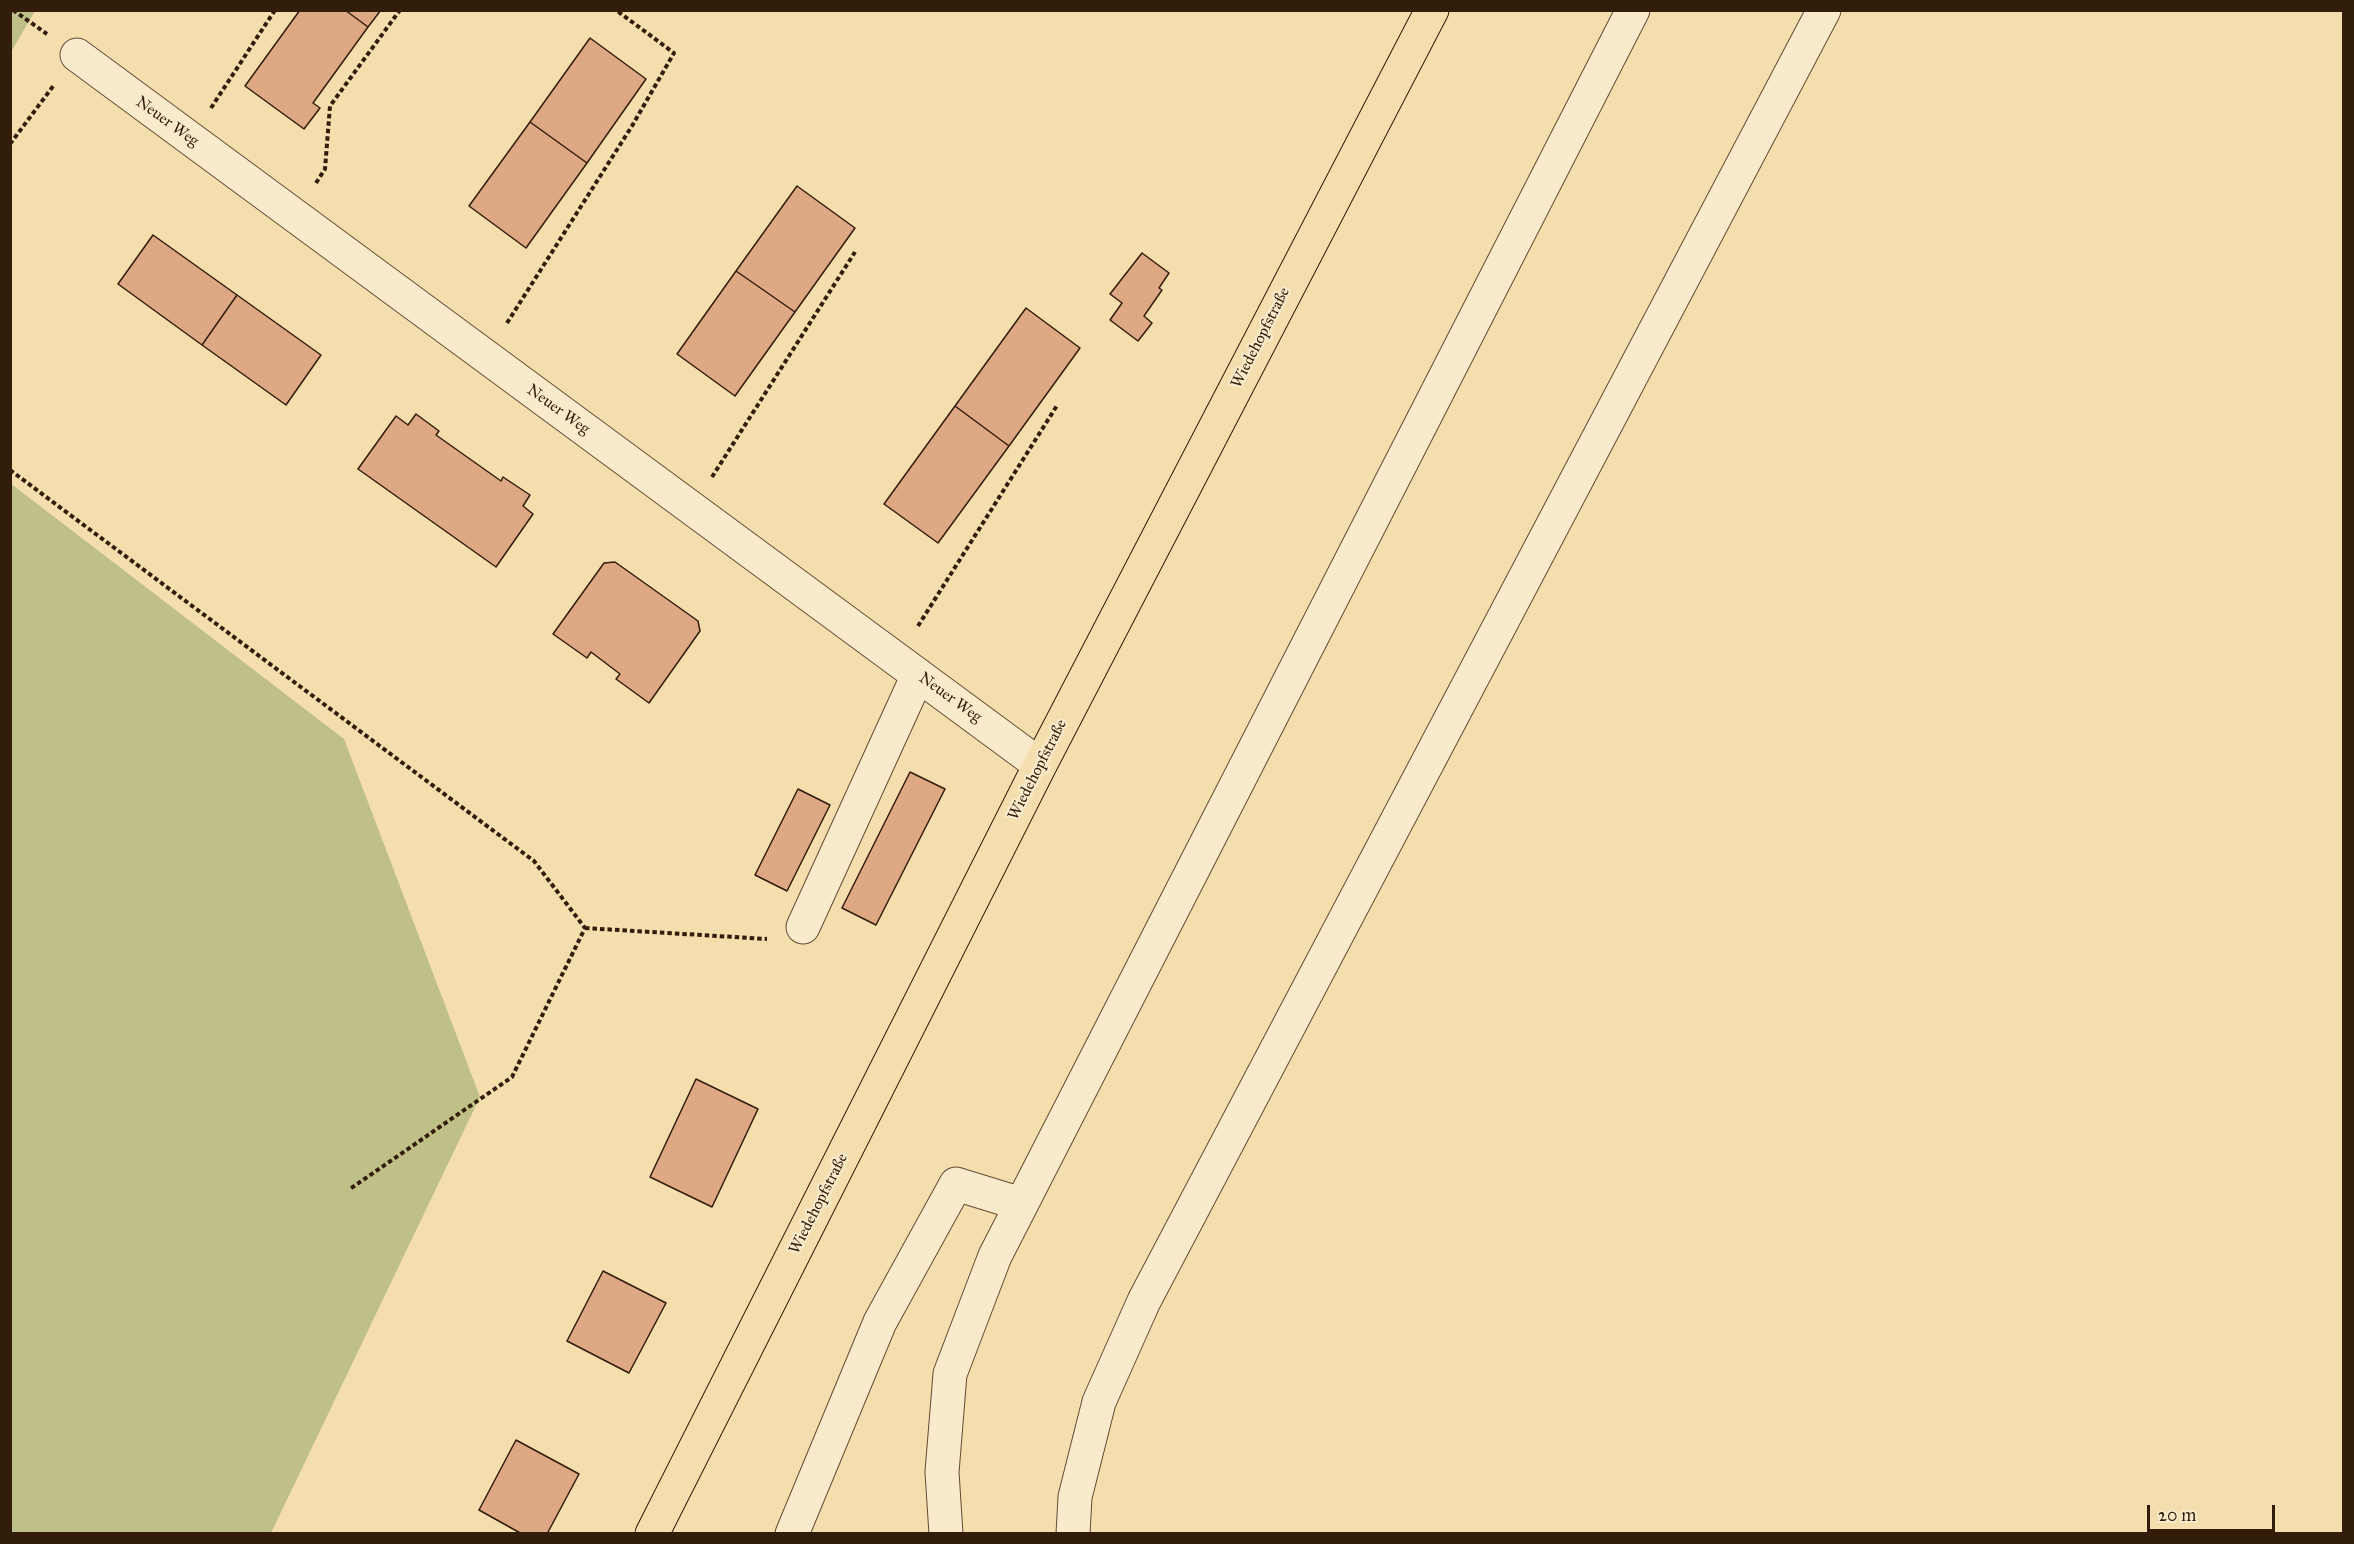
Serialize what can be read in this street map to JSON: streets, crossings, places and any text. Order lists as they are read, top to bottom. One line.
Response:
{"streets":{"main road":["Wiedehopfstraße"],"street":["Neuer Weg"]},"crossings":[["Neuer Weg","Wiedehopfstraße"]],"scale_bar":"20 m"}
